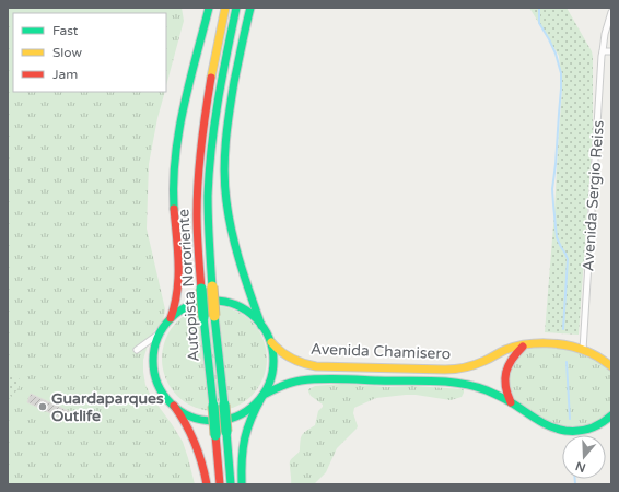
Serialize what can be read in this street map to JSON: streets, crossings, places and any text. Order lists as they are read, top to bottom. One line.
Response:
{"streets":{"main road":["Autopista Nororiente","Avenida Chamisero"],"street":["Avenida Sergio Reiss"]},"crossings":[["Avenida Sergio Reiss","Avenida Chamisero"]],"places":["Guardaparques Outlife"],"legend":["Fast","Slow","Jam"],"north":"bottom"}
